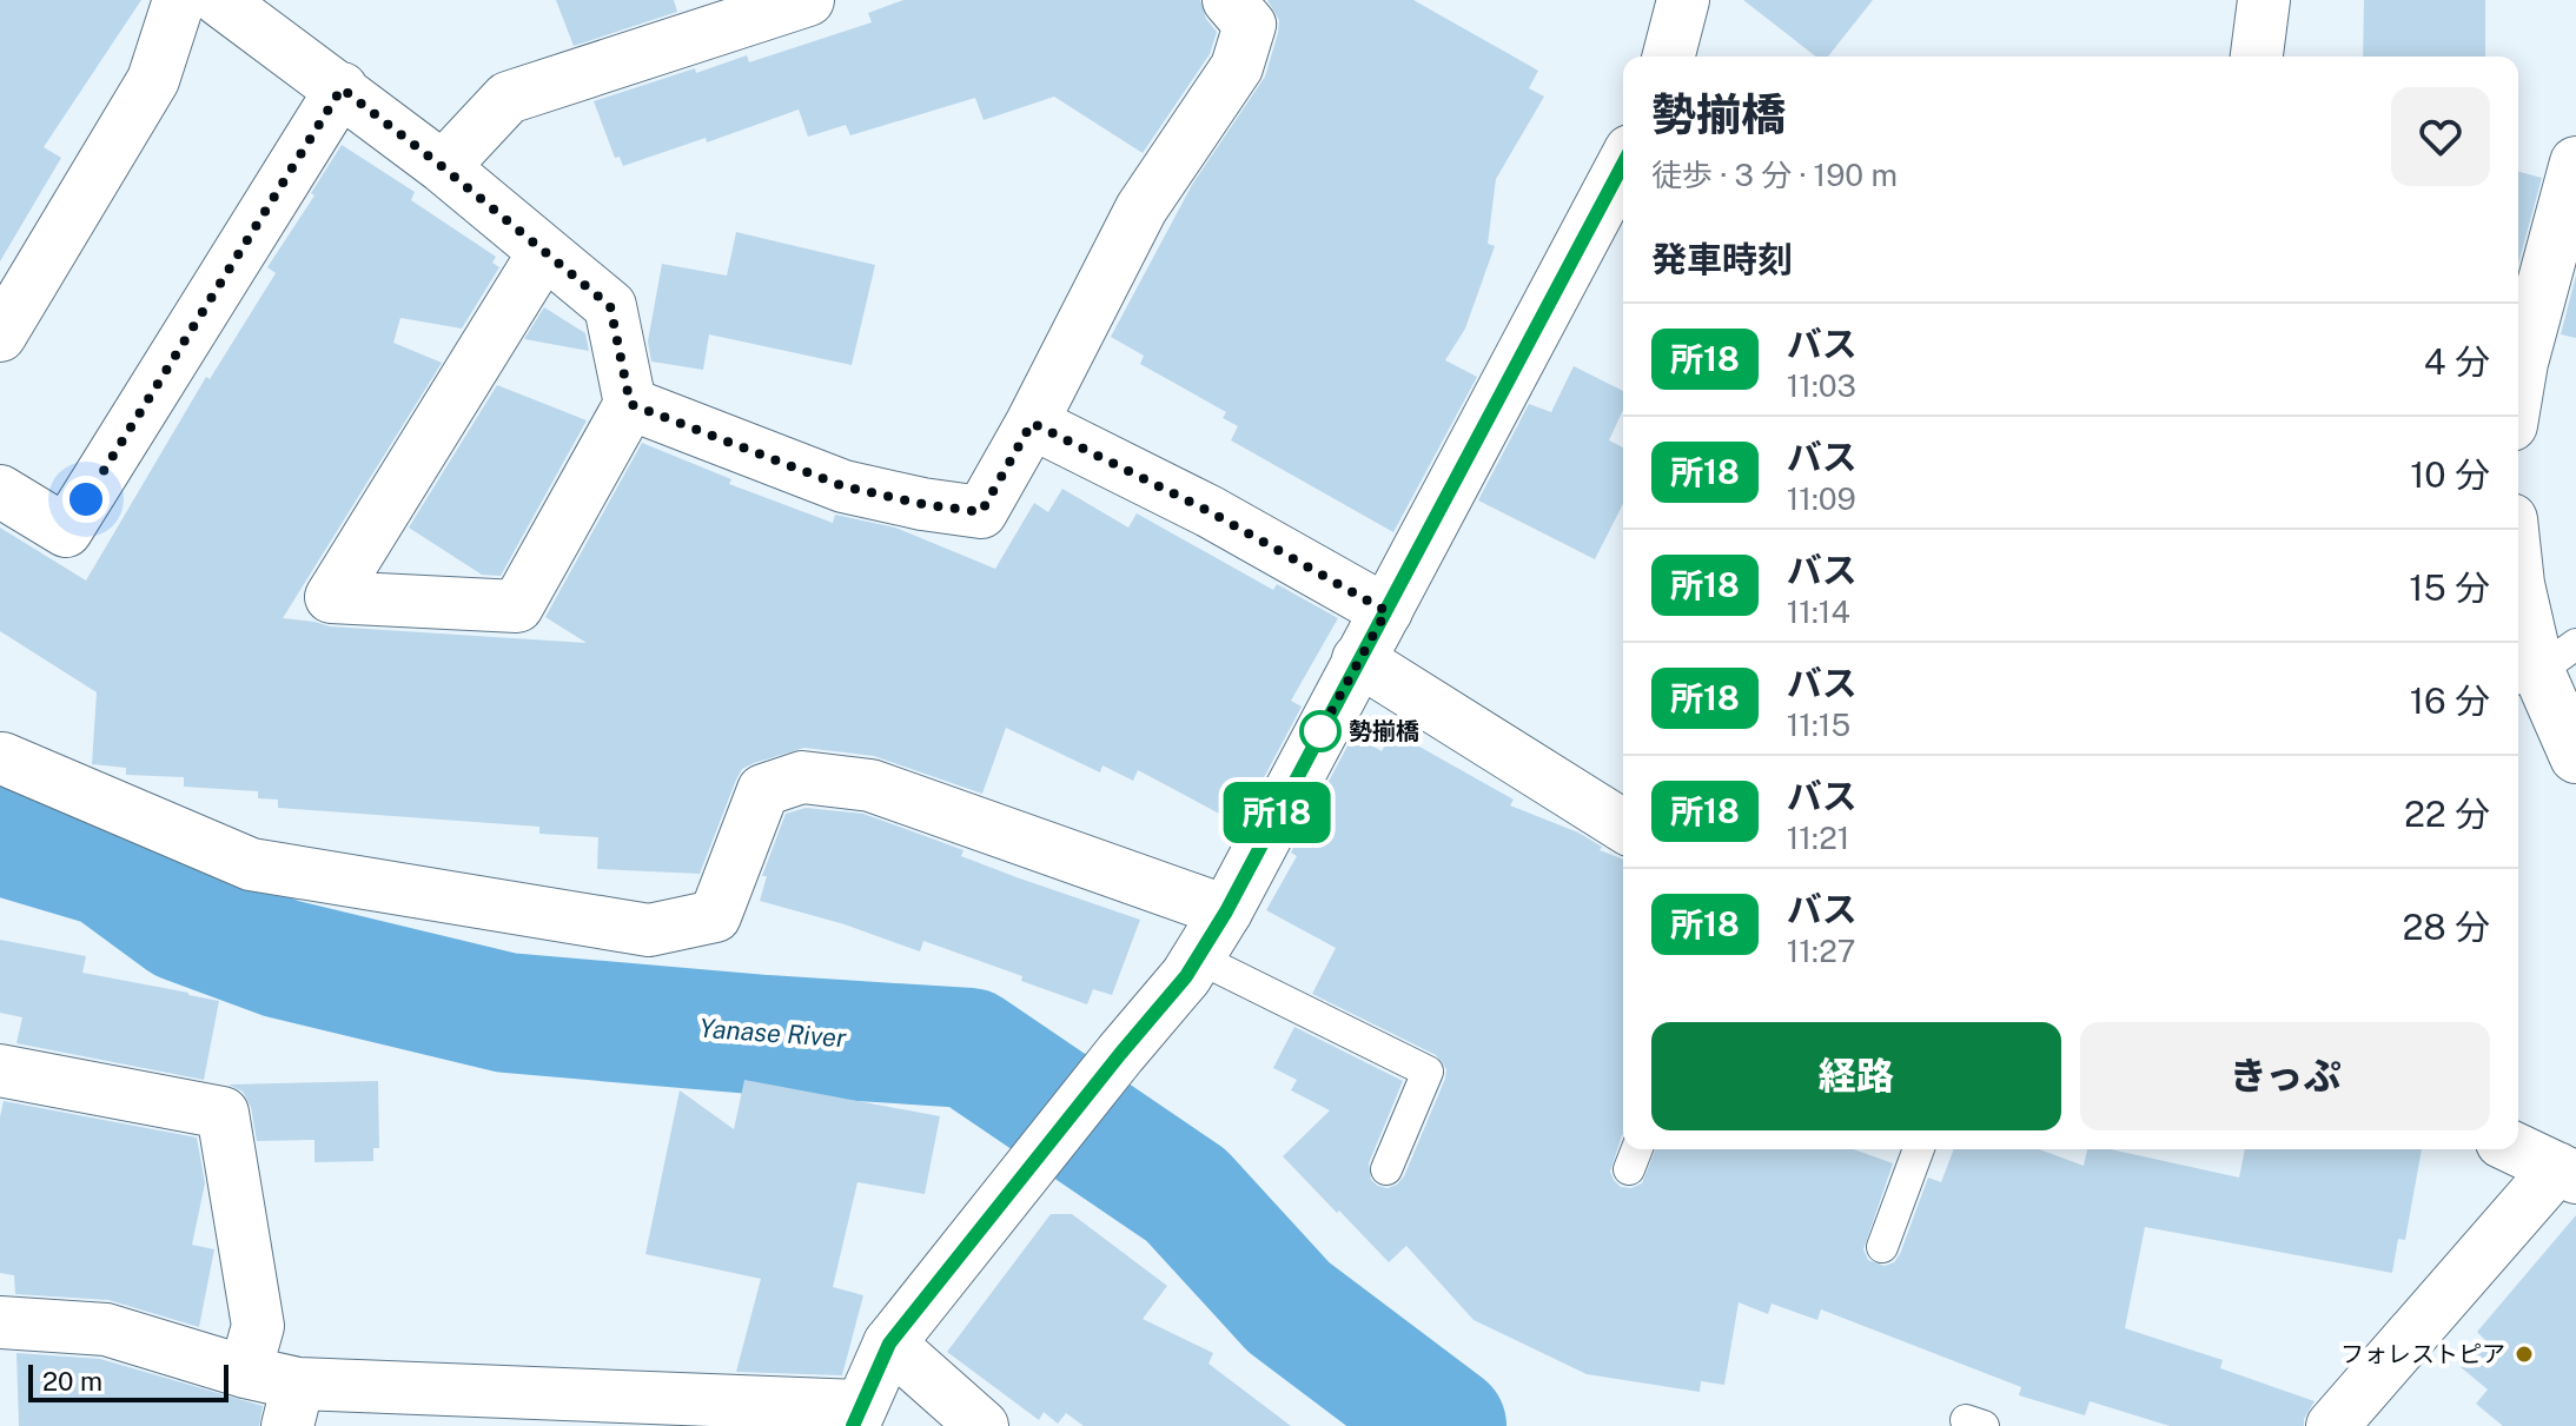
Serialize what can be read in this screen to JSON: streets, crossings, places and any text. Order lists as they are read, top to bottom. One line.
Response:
{"water":["Yanase River"],"places":["勢揃橋","フォレストピア"],"lines":["bus line 所18"],"scale_bar":"20 m","page":{"on_map":"所18","heading":[["勢揃橋","徒歩 · 3 分 · 190 m"],"発車時刻"],"list":[{"mark":"所18","name":"バス","note":"11:03","value":"4 分"},{"mark":"所18","name":"バス","note":"11:09","value":"10 分"},{"mark":"所18","name":"バス","note":"11:14","value":"15 分"},{"mark":"所18","name":"バス","note":"11:15","value":"16 分"},{"mark":"所18","name":"バス","note":"11:21","value":"22 分"},{"mark":"所18","name":"バス","note":"11:27","value":"28 分"}],"buttons":["経路","きっぷ"],"scale":"20 m"}}
